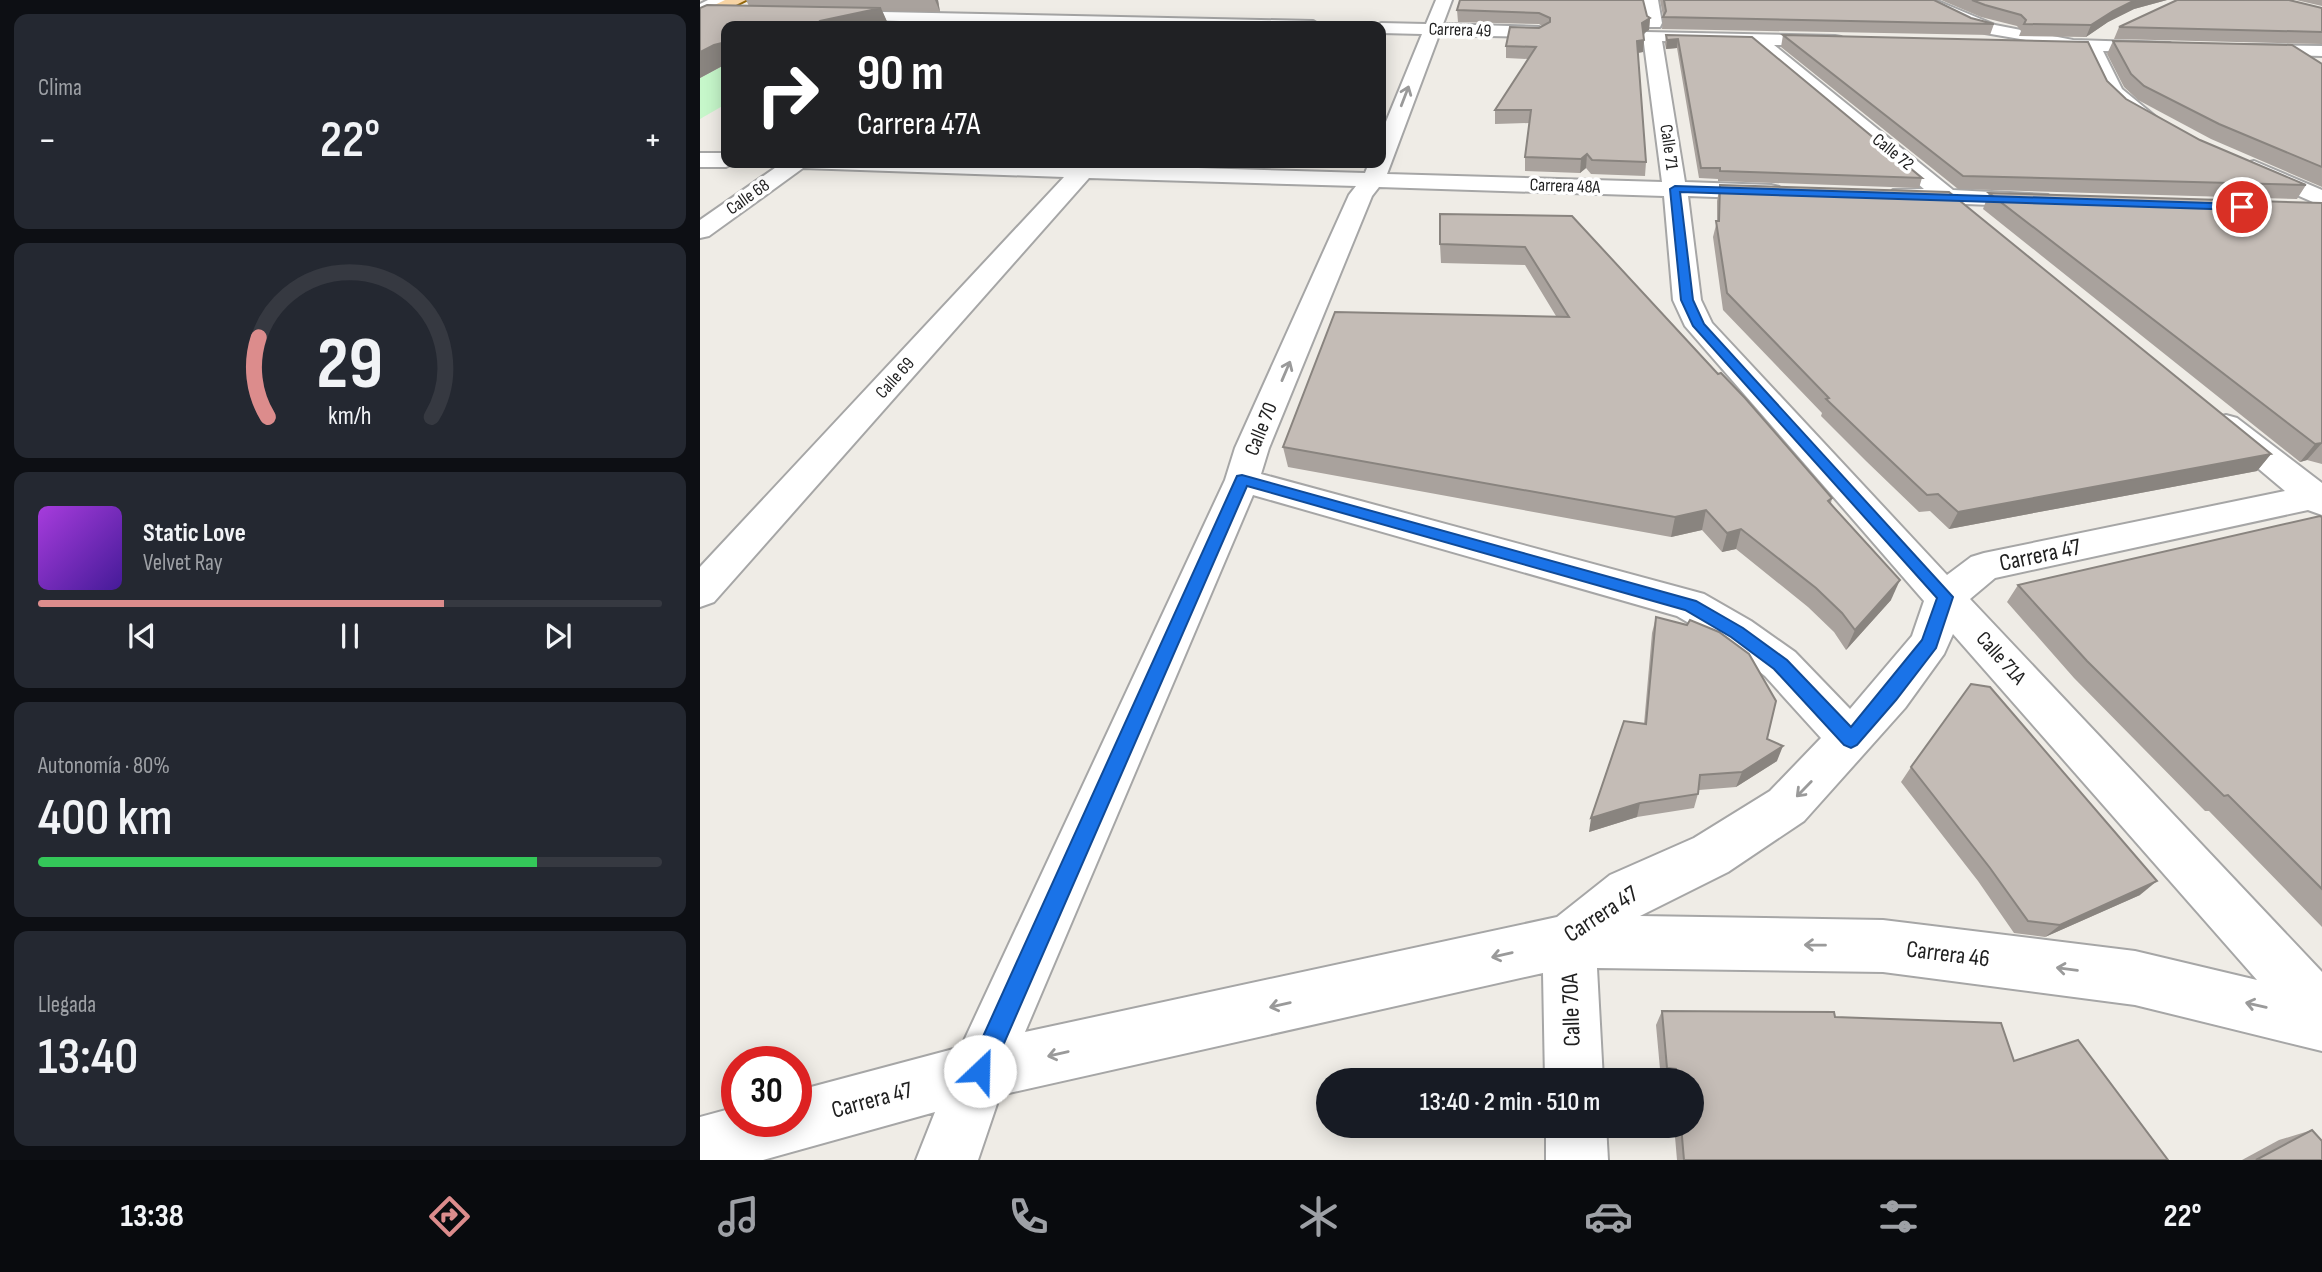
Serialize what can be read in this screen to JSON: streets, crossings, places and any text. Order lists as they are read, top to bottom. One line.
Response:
{"streets":{"street":["Carrera 49","Calle 71","Calle 72","Carrera 48A","Calle 68","Calle 69","Calle 70","Carrera 47","Calle 71A","Carrera 46","Calle 70A"]},"crossings":[["Carrera 49","Calle 70"],["Calle 71","Carrera 48A"],["Calle 71","Calle 71A"],["Calle 70","Carrera 47"],["Carrera 47","Calle 71A"],["Carrera 47","Carrera 46"],["Carrera 47","Calle 70A"],["Carrera 46","Calle 70A"]],"one_way":["Calle 70","Carrera 47"],"page":{"tile":["Clima",["Autonomía · 80%","400 km"],["Llegada","13:40"]],"turn":["90 m","Carrera 47A"],"heat":["−","22°","+"],"song":["Static Love","Velvet Ray"],"limit":"30","trip":"13:40 · 2 min · 510 m","tabs":["13:38","22°"],"gauge":["29","km/h"]}}
